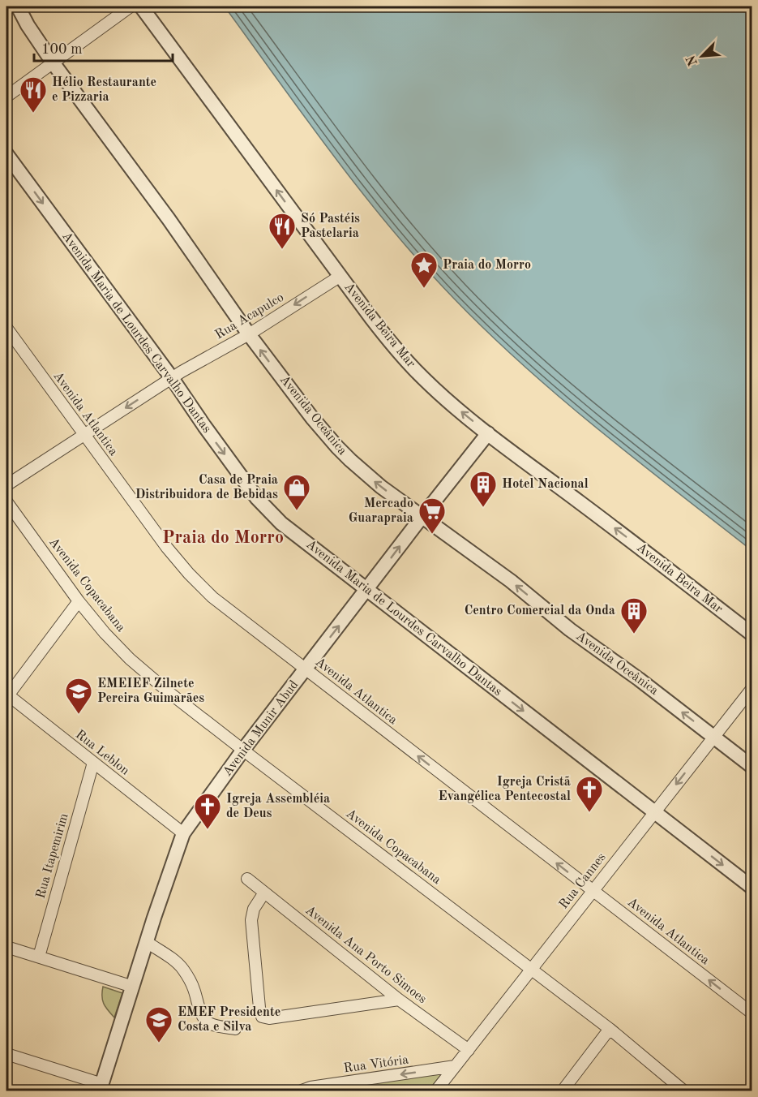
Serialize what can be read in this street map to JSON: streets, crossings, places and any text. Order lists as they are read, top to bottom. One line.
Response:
{"streets":{"street":["Rua Acapulco","Avenida Beira Mar","Avenida Maria de Lourdes Carvalho Dantas","Avenida Atlantica","Avenida Oceânica","Avenida Copacabana","Avenida Munir Abud","Rua Leblon","Rua Itapemirim","Rua Cannes","Avenida Ana Porto Simoes","Rua Vitória"]},"crossings":[["Rua Acapulco","Avenida Beira Mar"],["Rua Acapulco","Avenida Maria de Lourdes Carvalho Dantas"],["Rua Acapulco","Avenida Atlantica"],["Rua Acapulco","Avenida Oceânica"],["Avenida Beira Mar","Avenida Munir Abud"],["Avenida Maria de Lourdes Carvalho Dantas","Avenida Munir Abud"],["Avenida Maria de Lourdes Carvalho Dantas","Rua Cannes"],["Avenida Atlantica","Avenida Munir Abud"],["Avenida Atlantica","Rua Cannes"],["Avenida Oceânica","Avenida Munir Abud"],["Avenida Oceânica","Rua Cannes"],["Avenida Copacabana","Avenida Munir Abud"],["Avenida Copacabana","Rua Cannes"],["Avenida Munir Abud","Rua Leblon"],["Rua Leblon","Rua Itapemirim"],["Rua Cannes","Avenida Ana Porto Simoes"],["Rua Cannes","Rua Vitória"]],"one_way":["Rua Acapulco","Avenida Beira Mar","Avenida Maria de Lourdes Carvalho Dantas","Avenida Atlantica","Avenida Oceânica","Rua Vitória"],"districts":["Praia do Morro"],"places":{"restaurant":["Hélio Restaurante e Pizzaria","Só Pastéis Pastelaria"],"place":["Praia do Morro"],"building":["Hotel Nacional","Centro Comercial da Onda"],"shop":["Casa de Praia Distribuidora de Bebidas"],"supermarket":["Mercado Guarapraia"],"school or university":["EMEIEF Zilnete Pereira Guimarães","EMEF Presidente Costa e Silva"],"church":["Igreja Cristã Evangélica Pentecostal","Igreja Assembléia de Deus"]},"scale_bar":"100 m","north":"bottom left"}
